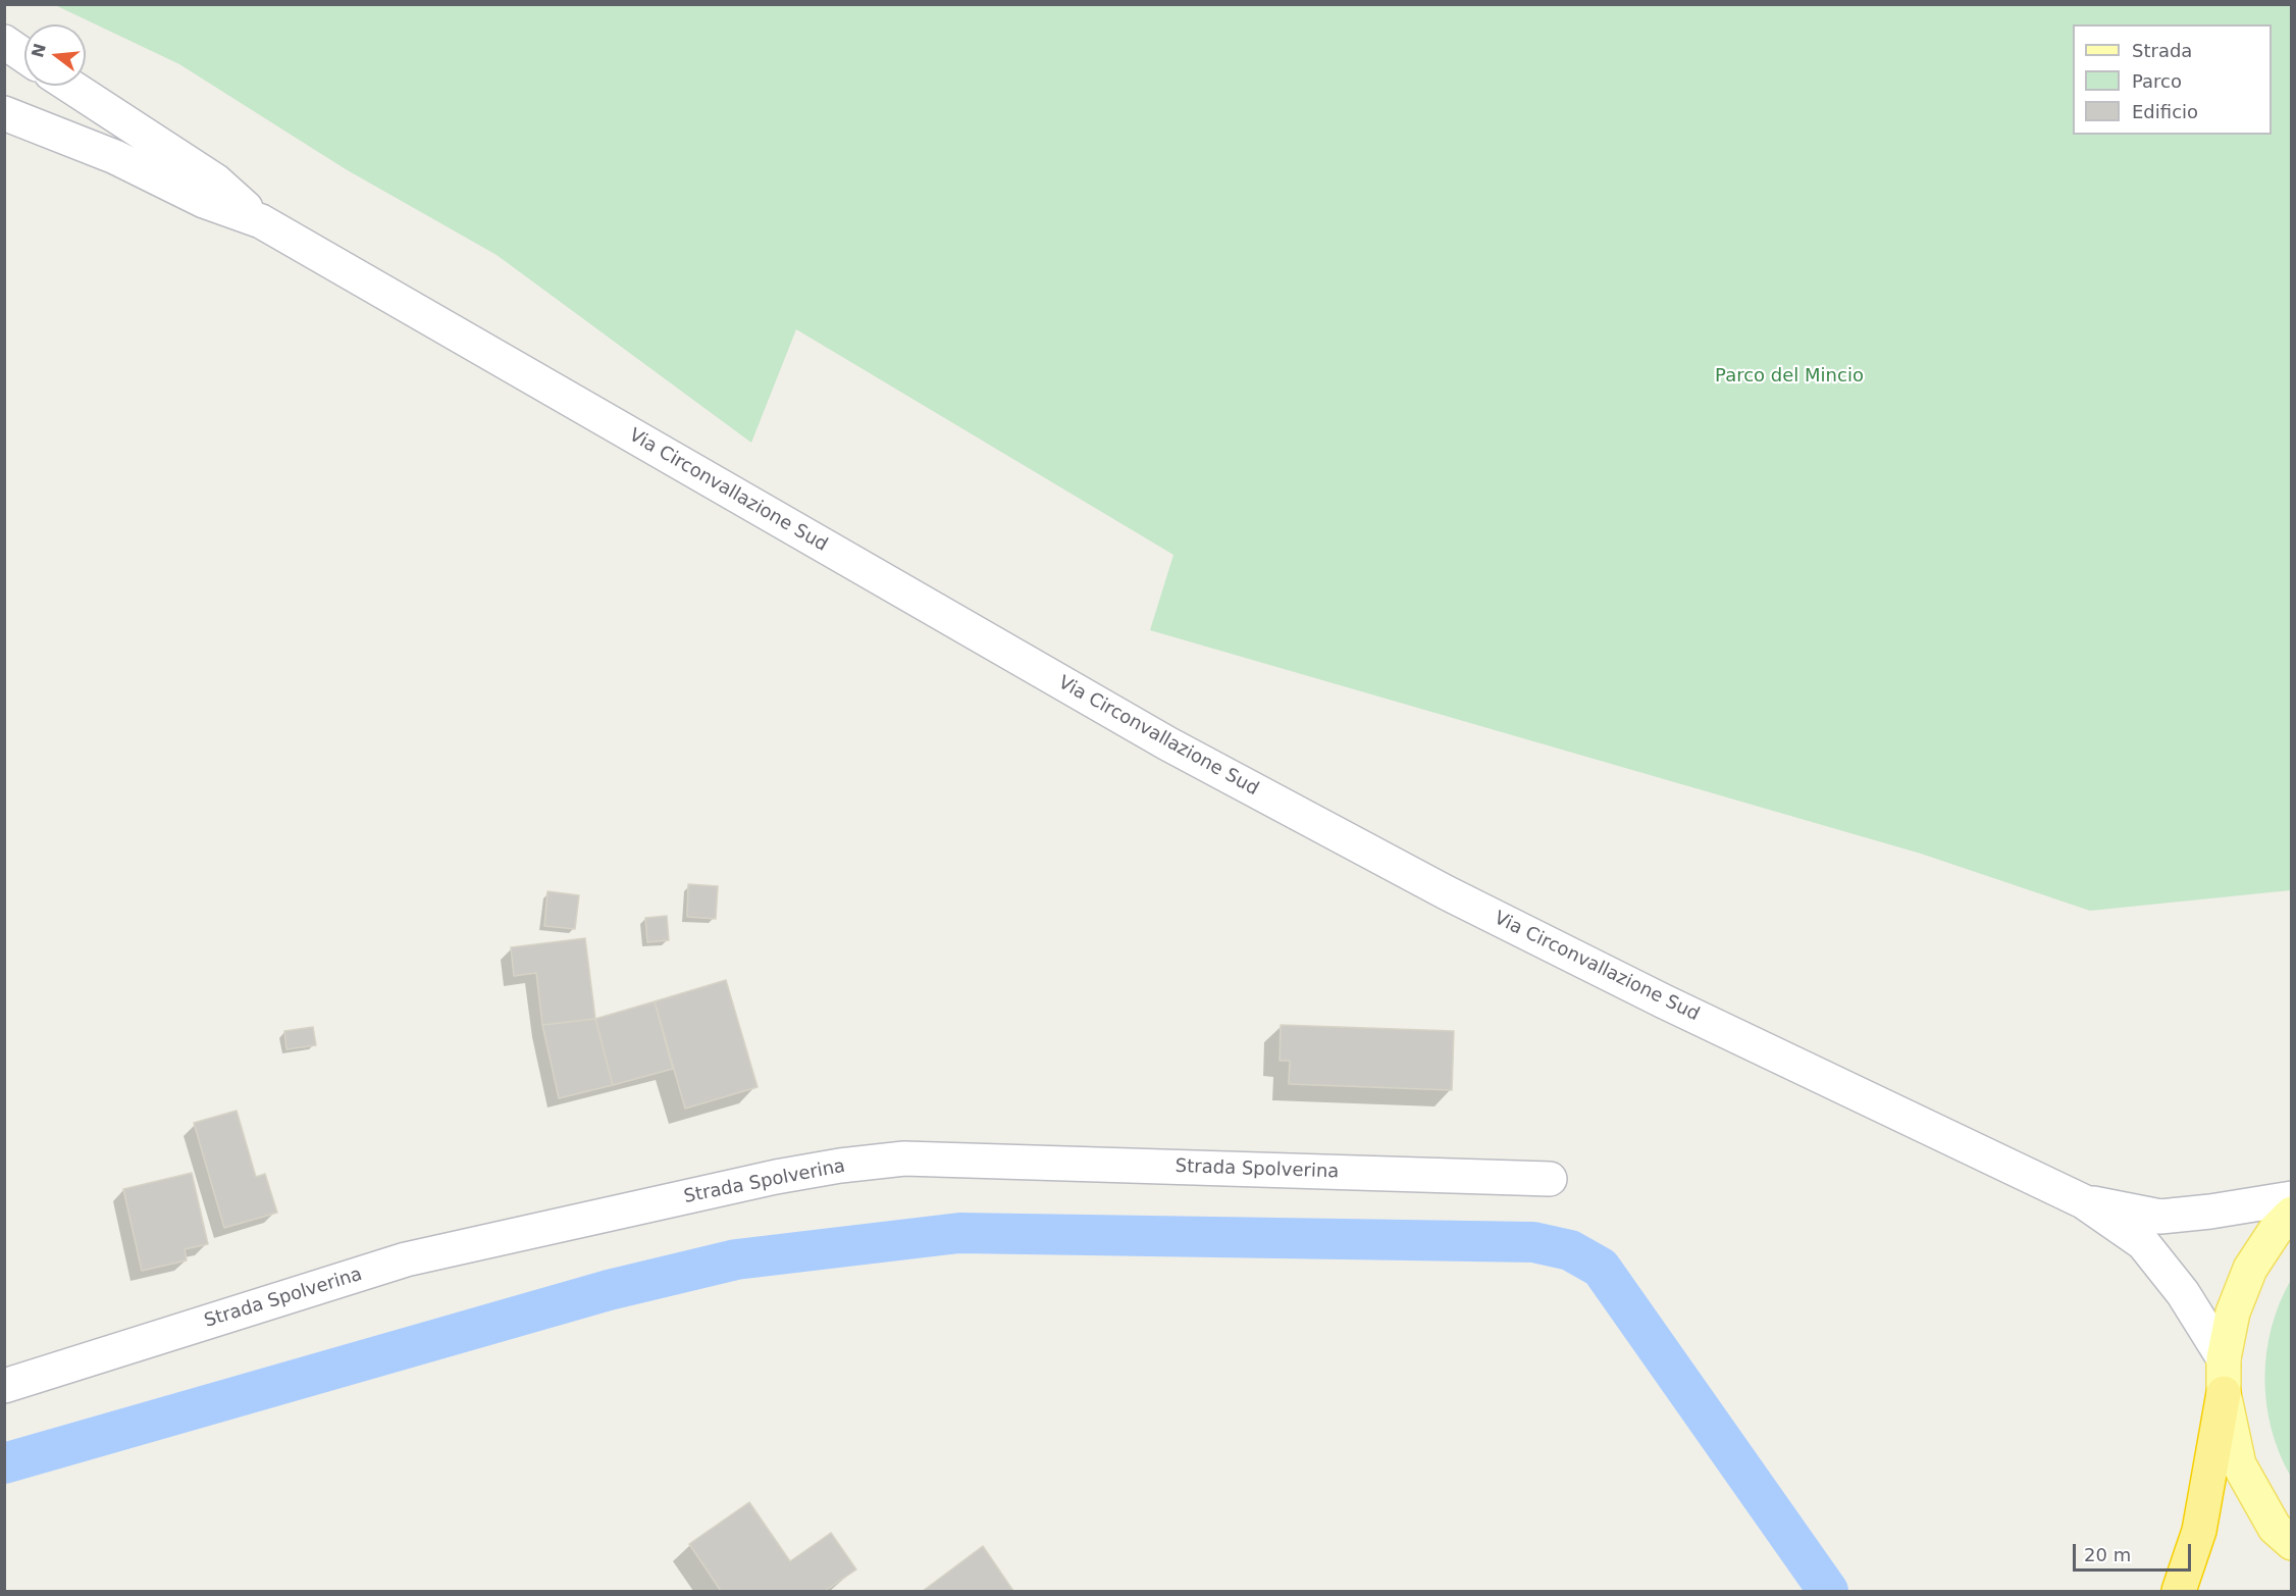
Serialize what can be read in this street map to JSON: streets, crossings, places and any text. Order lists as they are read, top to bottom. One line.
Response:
{"streets":{"main road":["Via Circonvallazione Sud","Strada Spolverina"]},"parks":["Parco del Mincio"],"legend":["Strada","Parco","Edificio"],"scale_bar":"20 m","north":"left"}
